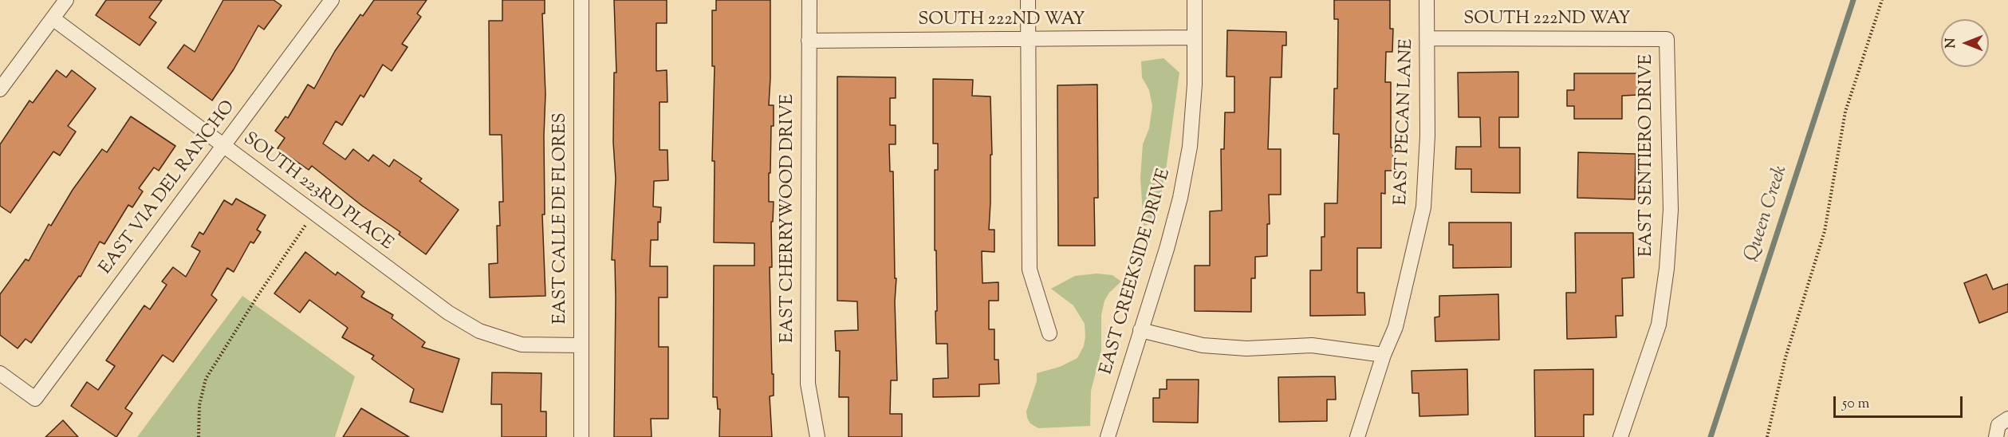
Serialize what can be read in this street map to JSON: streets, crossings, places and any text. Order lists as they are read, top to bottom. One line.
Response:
{"streets":{"street":["SOUTH 222ND WAY","EAST PECAN LANE","EAST SENTIERO DRIVE","EAST VIA DEL RANCHO","SOUTH 223RD PLACE","EAST CALLE DE FLORES","EAST CHERRYWOOD DRIVE","EAST CREEKSIDE DRIVE"]},"crossings":[["SOUTH 222ND WAY","EAST PECAN LANE"],["SOUTH 222ND WAY","EAST SENTIERO DRIVE"],["SOUTH 222ND WAY","EAST CHERRYWOOD DRIVE"],["SOUTH 222ND WAY","EAST CREEKSIDE DRIVE"],["EAST VIA DEL RANCHO","SOUTH 223RD PLACE"],["SOUTH 223RD PLACE","EAST CALLE DE FLORES"]],"water":["Queen Creek"],"scale_bar":"50 m","north":"left"}
